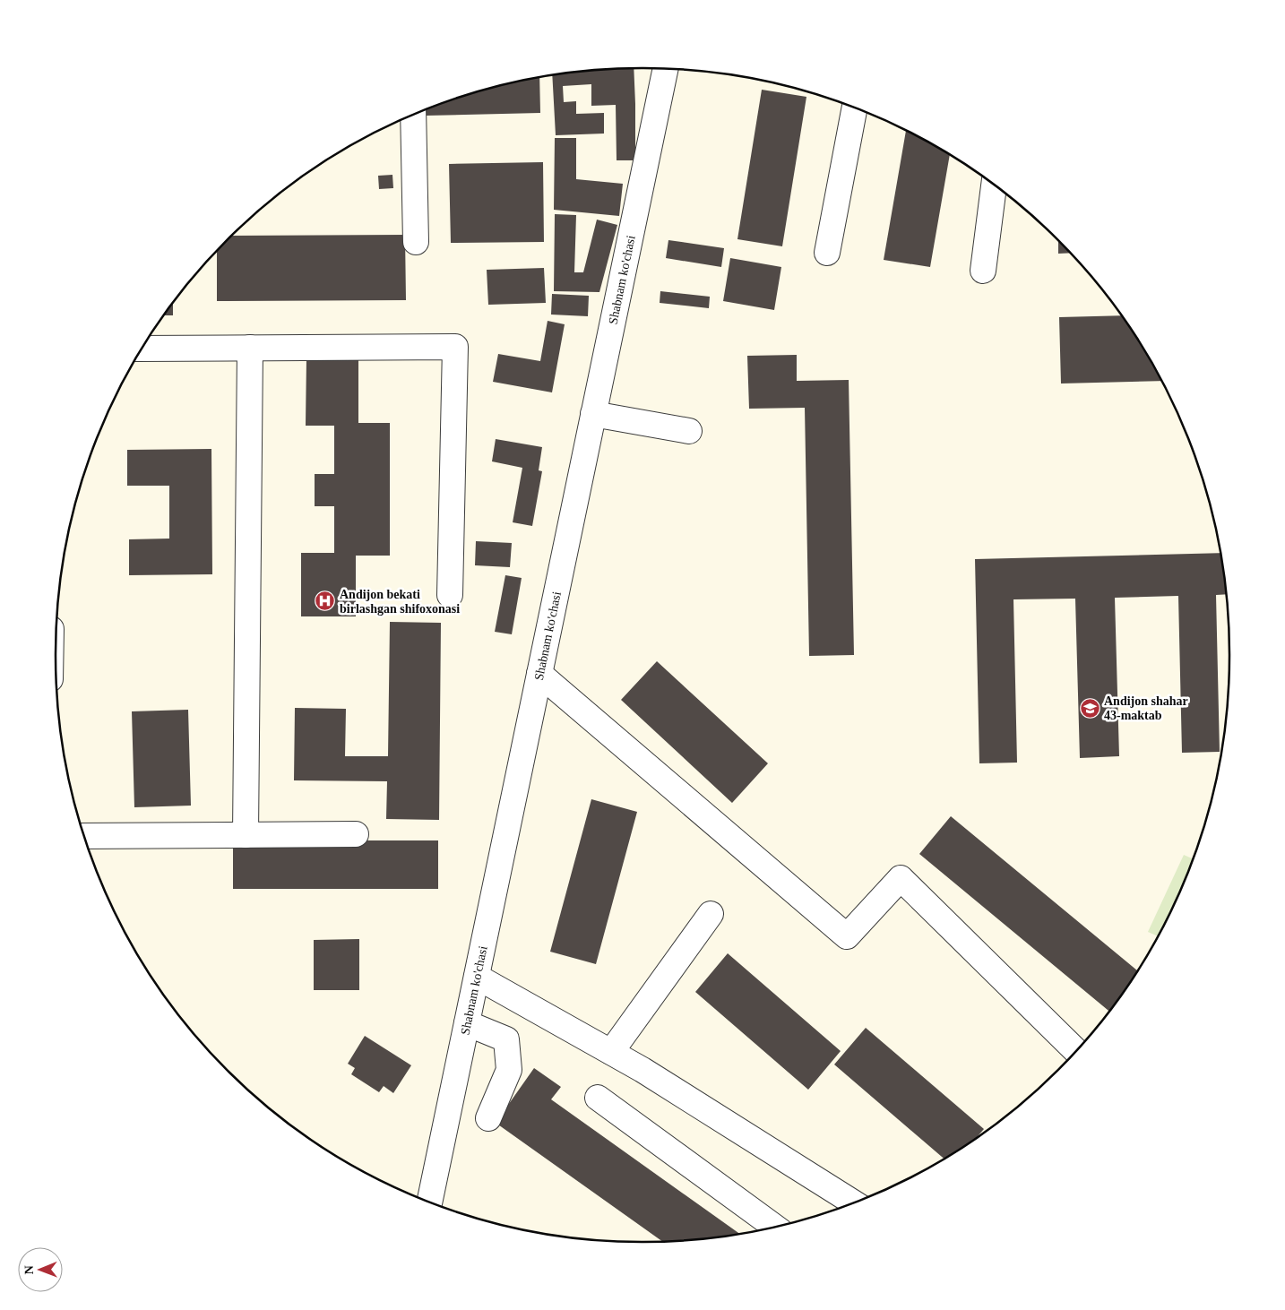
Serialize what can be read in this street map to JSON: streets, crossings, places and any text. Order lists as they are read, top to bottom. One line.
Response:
{"streets":{"street":["Shabnam ko'chasi"]},"places":{"hospital":["Аndijon bekati birlashgan shifoxonasi"],"school or university":["Andijon shahar 43-maktab"]},"north":"left"}
